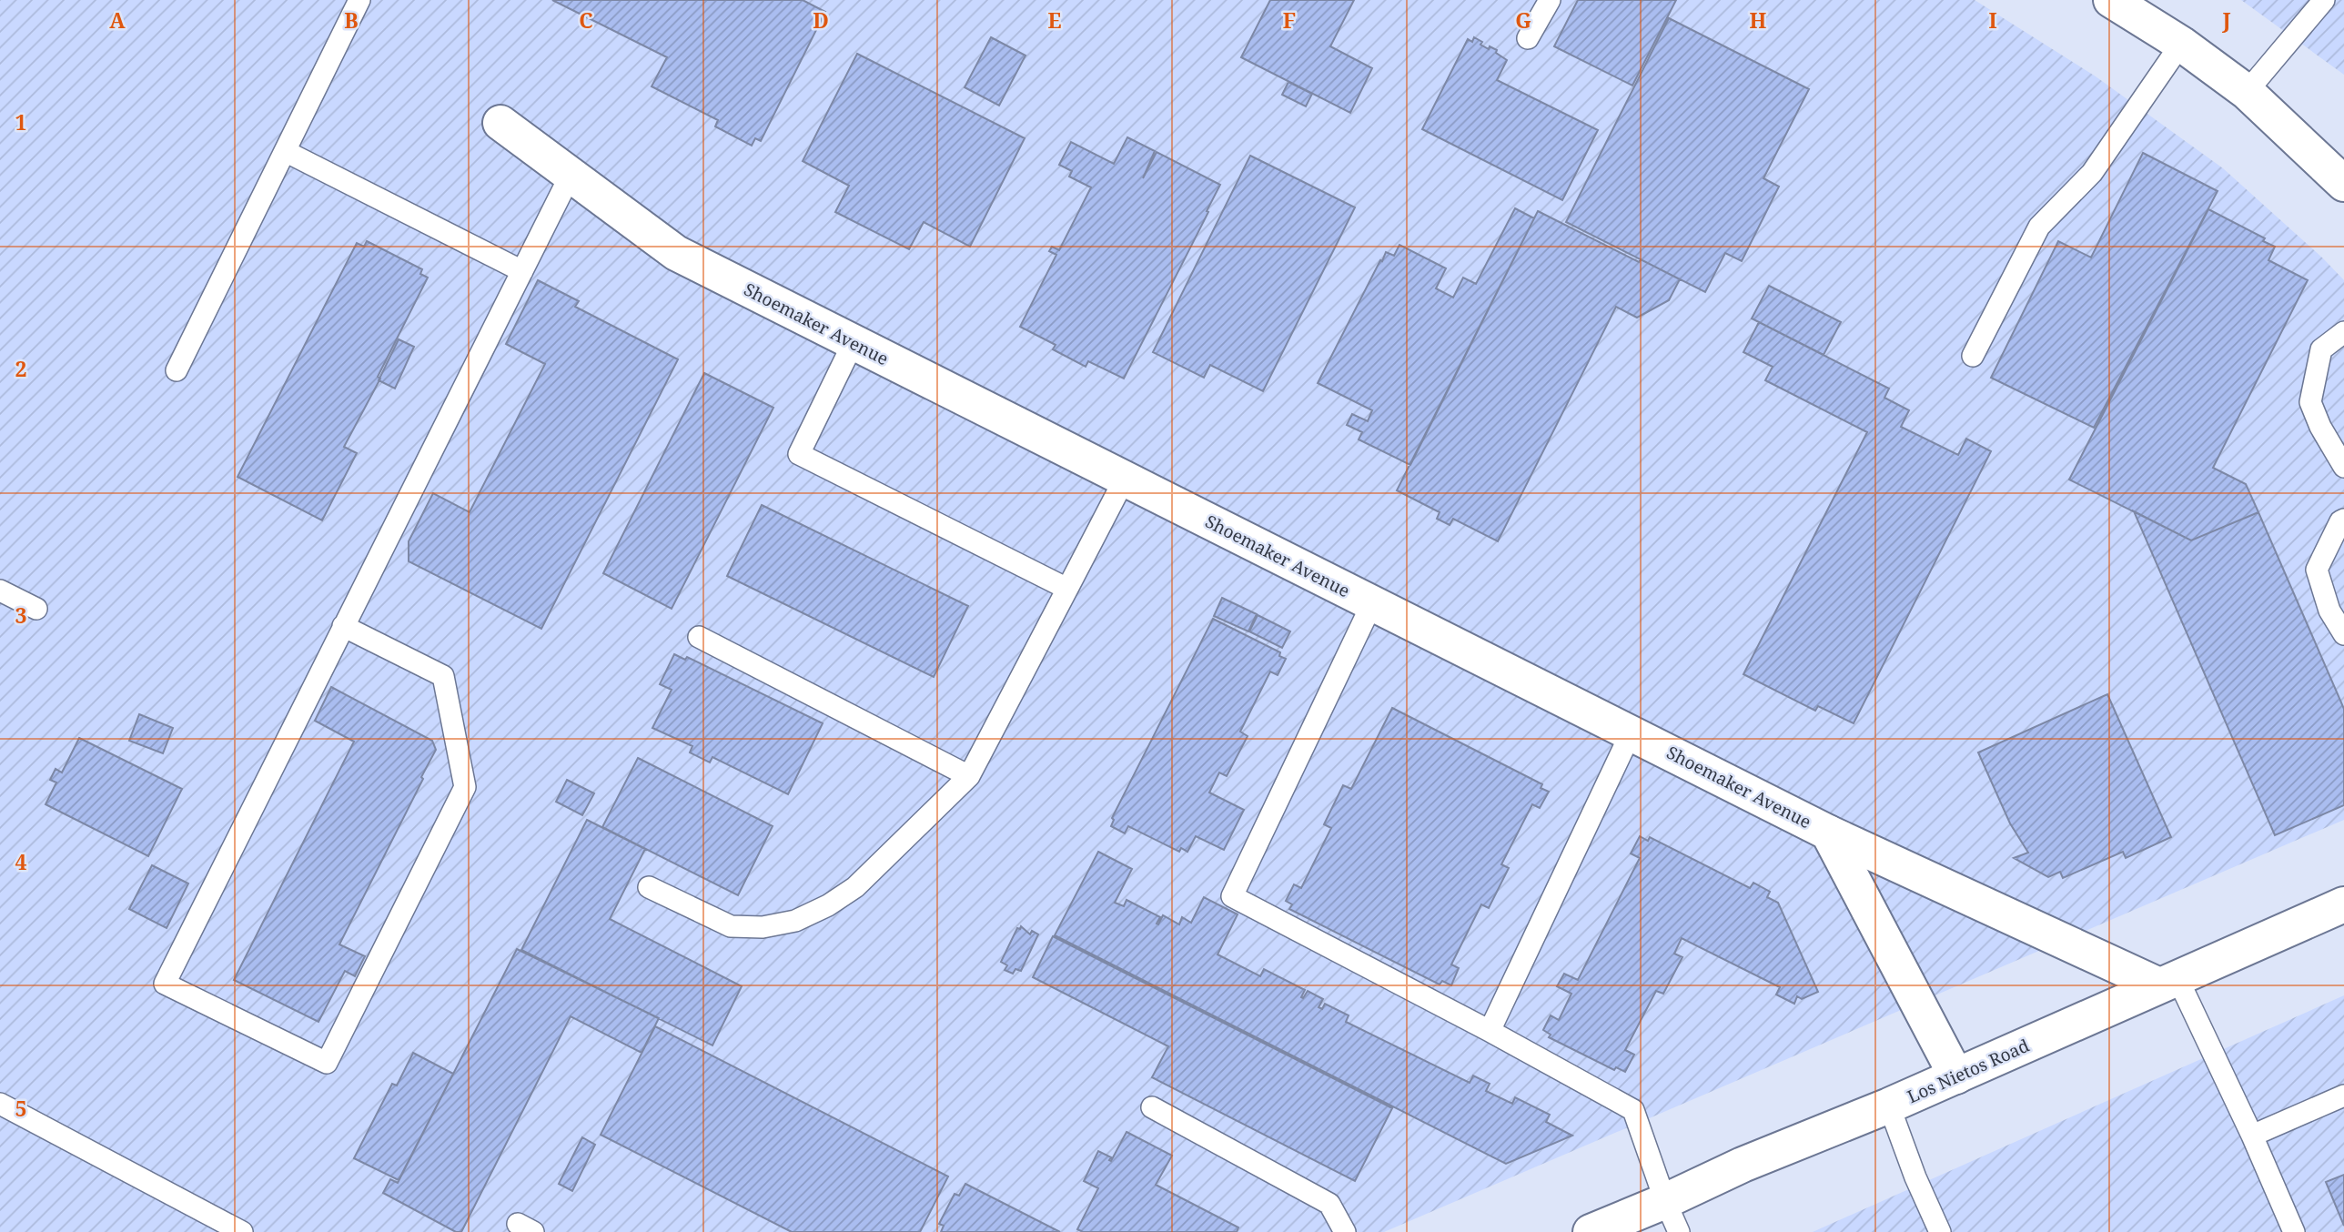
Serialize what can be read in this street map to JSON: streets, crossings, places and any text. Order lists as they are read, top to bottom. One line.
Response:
{"streets":{"street":["Shoemaker Avenue","Los Nietos Road"]},"crossings":[["Shoemaker Avenue","Los Nietos Road"]],"grid":{"columns":["A","B","C","D","E","F","G","H","I","J"],"rows":["1","2","3","4","5"]}}
